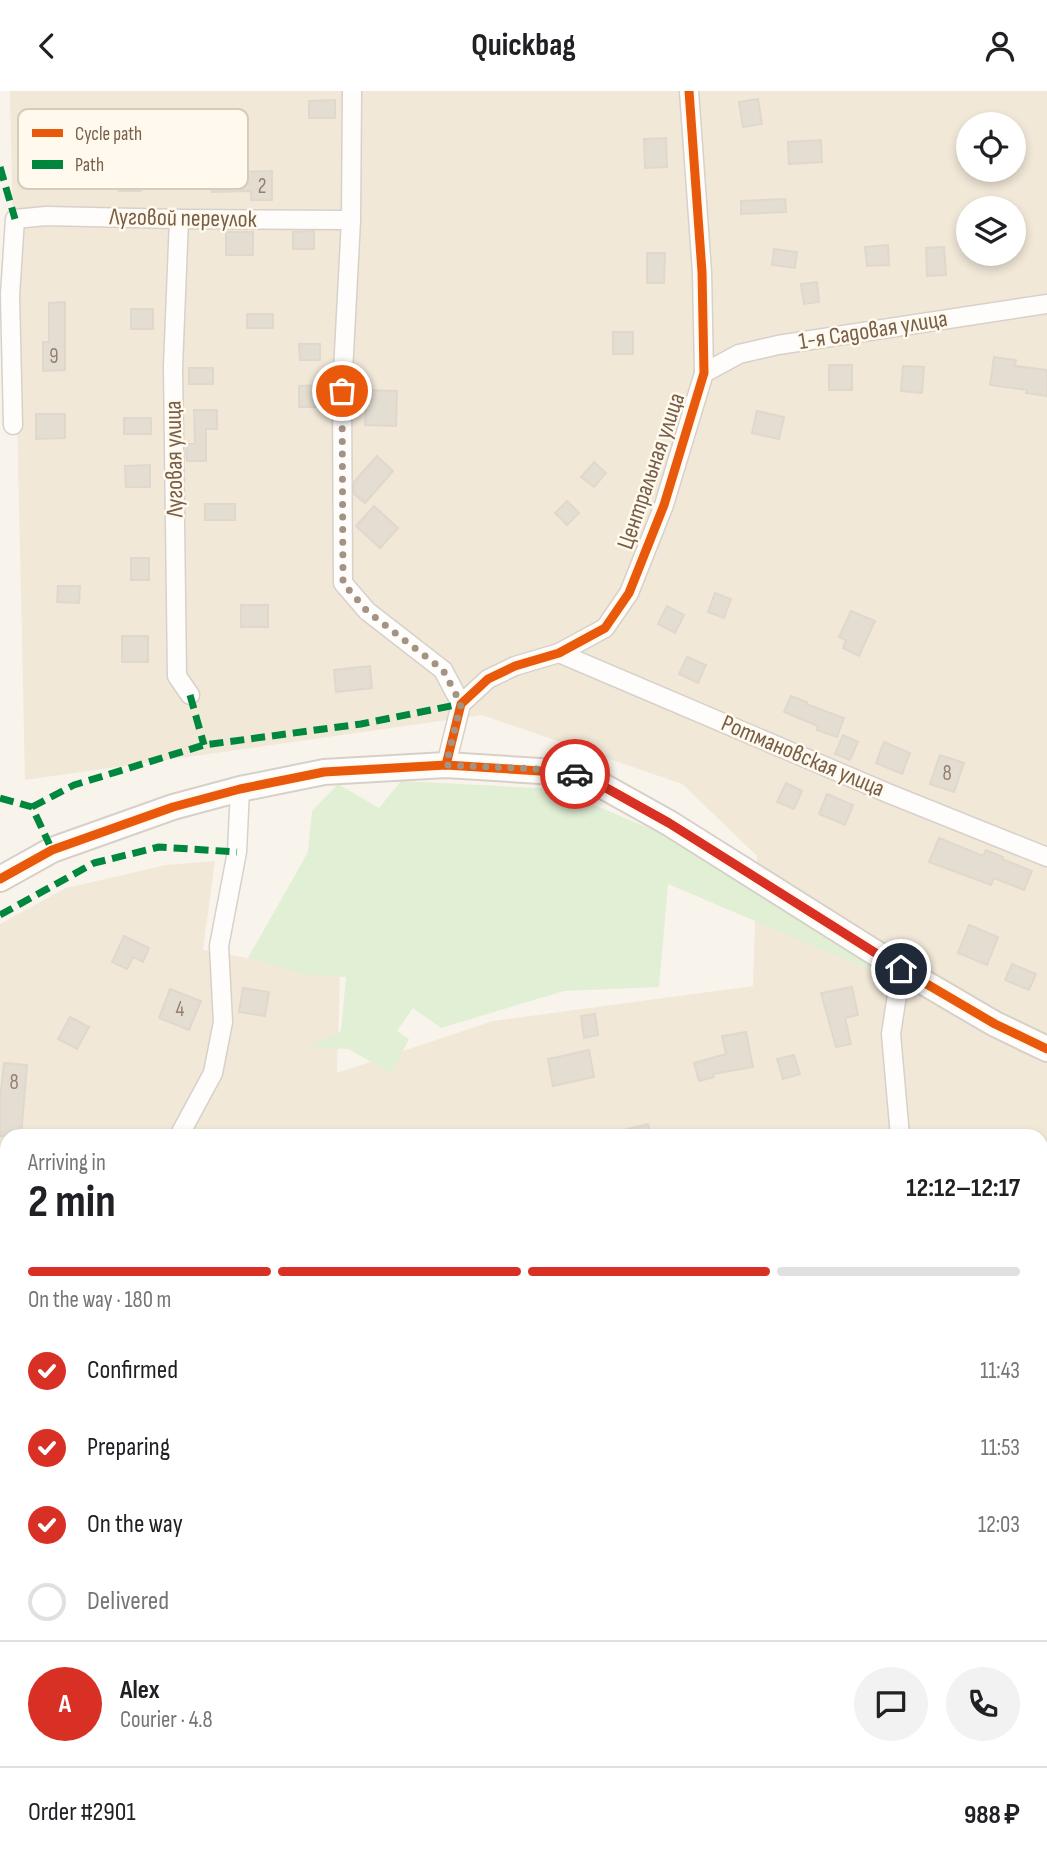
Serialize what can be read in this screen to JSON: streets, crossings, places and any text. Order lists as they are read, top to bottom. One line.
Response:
{"streets":{"street":["Луговой переулок","1-я Садовая улица","Луговая улица","Центральная улица","Ротмановская улица"]},"crossings":[["Луговой переулок","Луговая улица"],["1-я Садовая улица","Центральная улица"],["Центральная улица","Ротмановская улица"]],"house_numbers":["2","9","8","4","8"],"legend":["Cycle path","Path"],"page":{"header":"Quickbag","heading":["2 min","Arriving in","12:12–12:17"],"panel":["Alex","Courier · 4.8","Order #2901","988 ₽"],"bar":"On the way · 180 m","list":[["Confirmed","11:43"],["Preparing","11:53"],["On the way","12:03"],"Delivered"],"round":"A"}}
